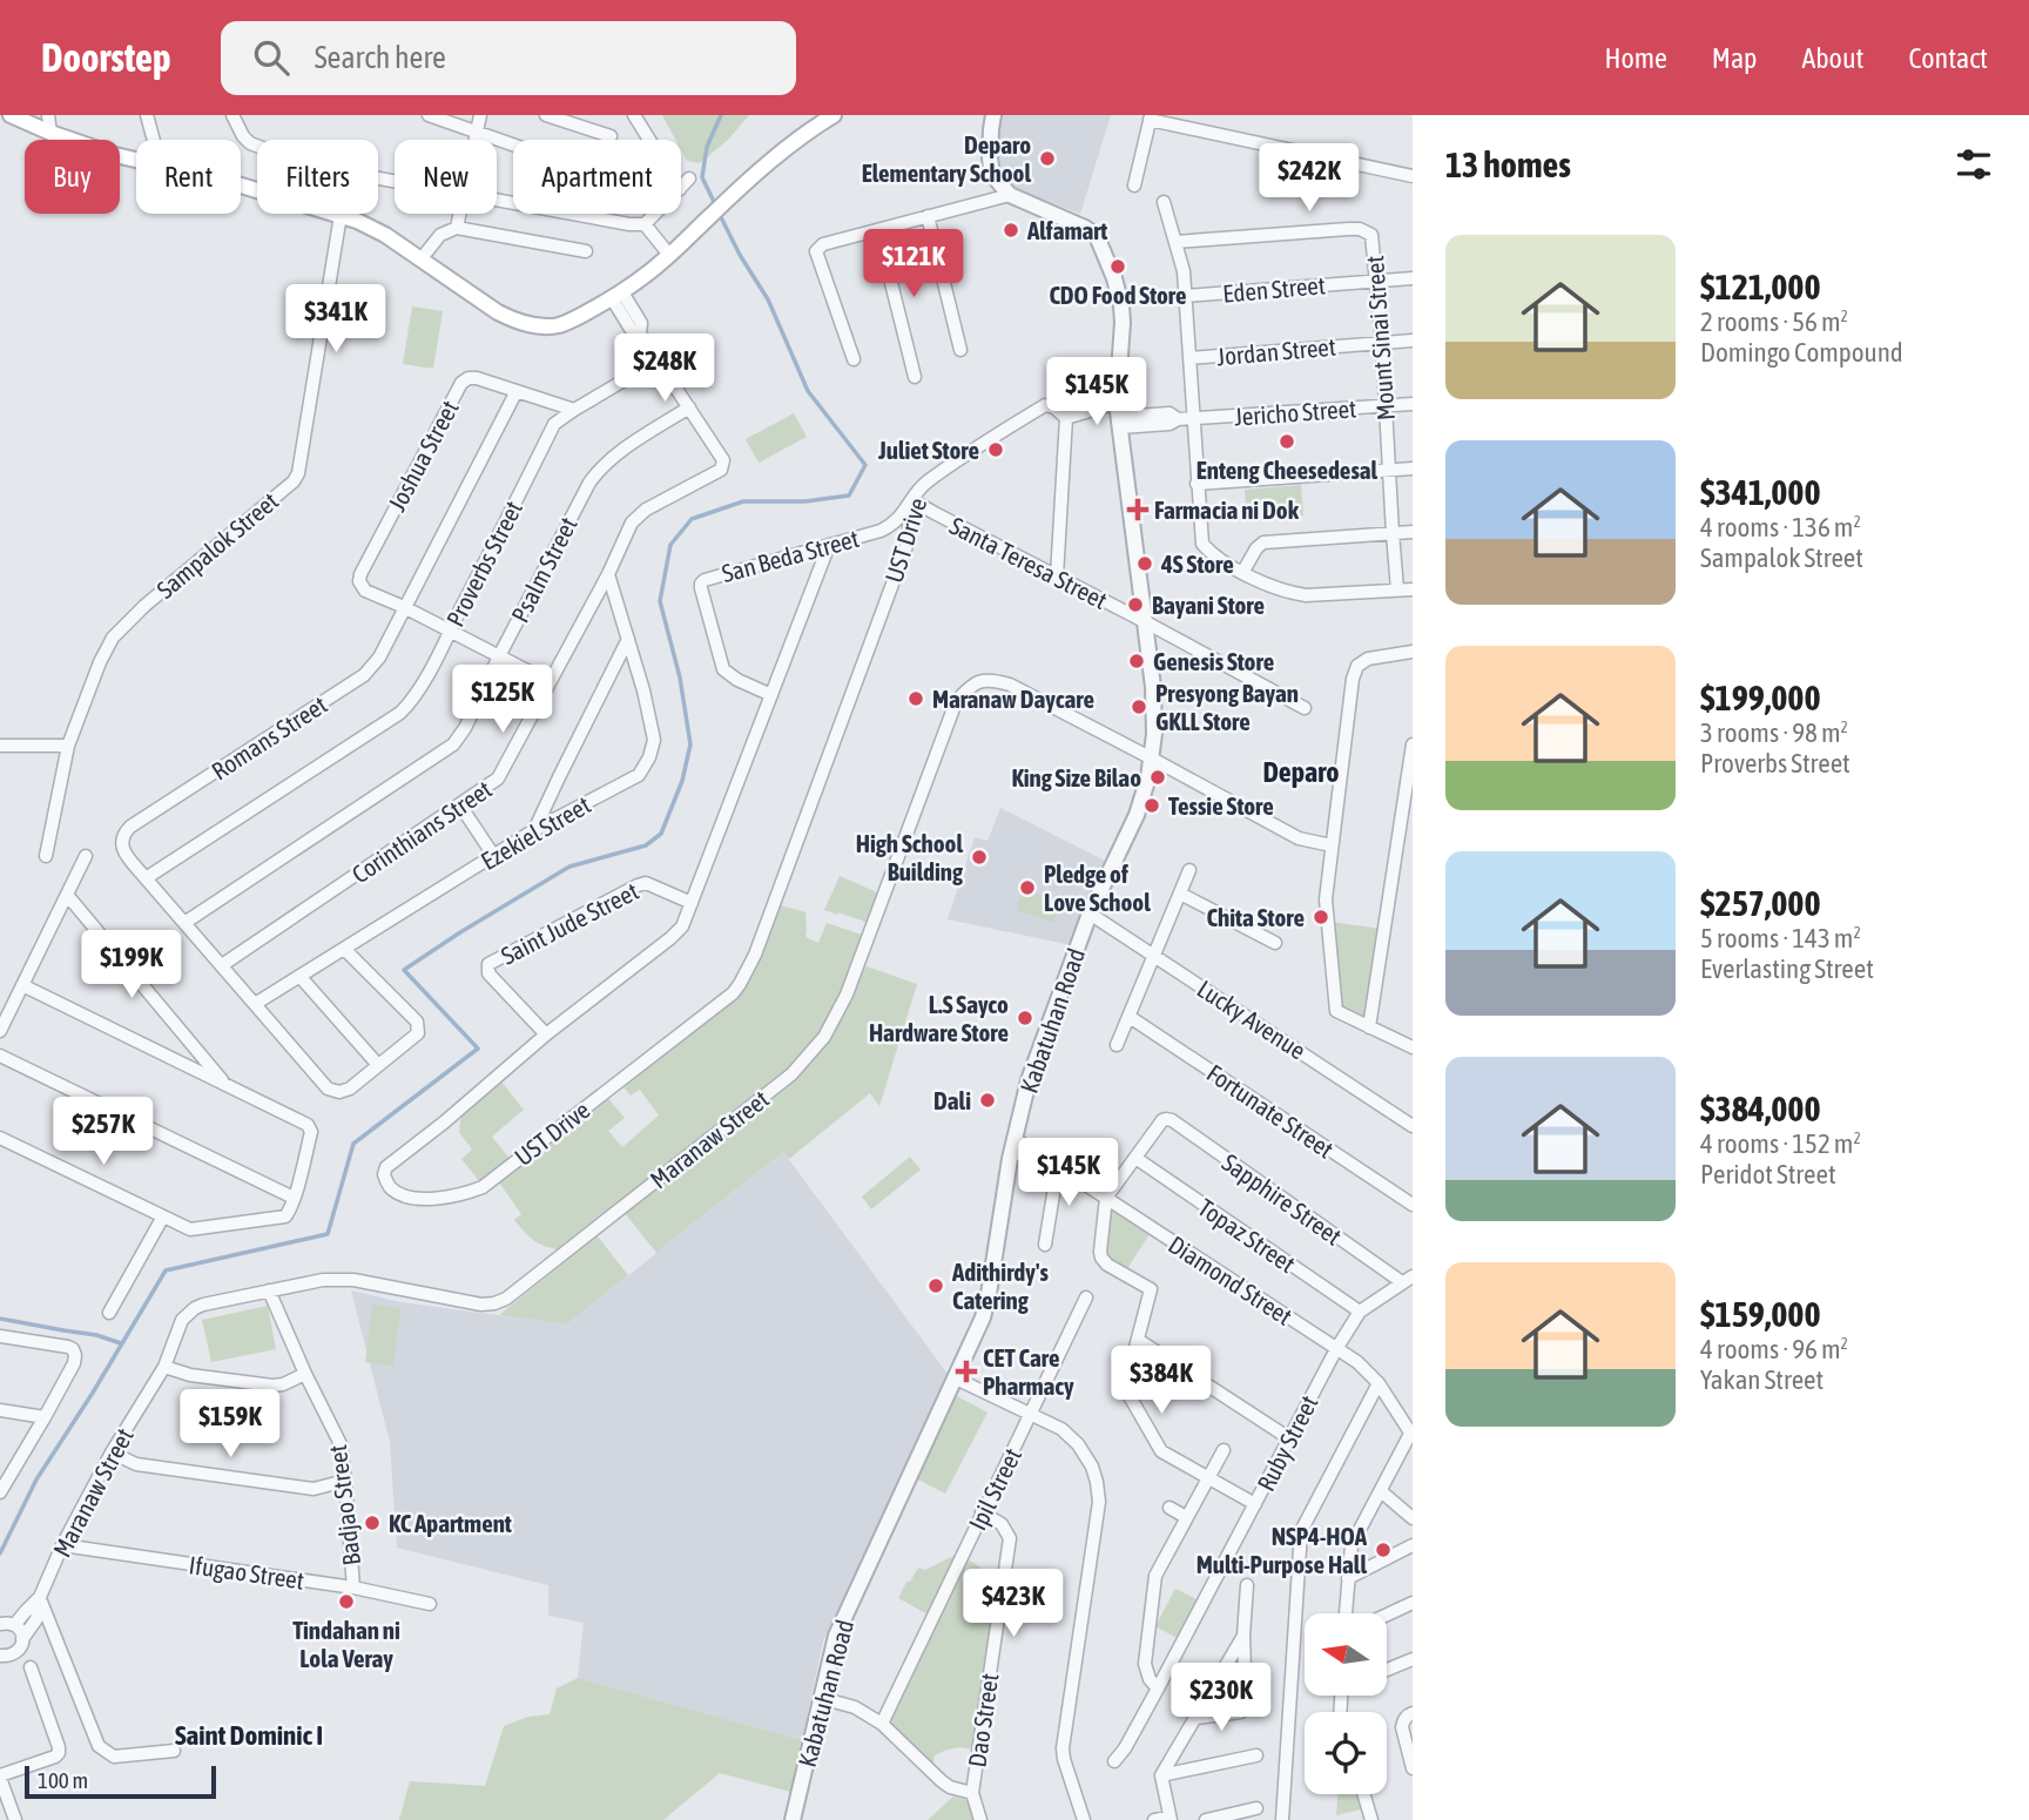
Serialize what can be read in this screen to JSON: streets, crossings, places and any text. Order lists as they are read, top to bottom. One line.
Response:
{"streets":{"street":["Eden Street","Mount Sinai Street","Jordan Street","Jericho Street","Joshua Street","UST Drive","Sampalok Street","San Beda Street","Santa Teresa Street","Proverbs Street","Psalm Street","Romans Street","Corinthians Street","Ezekiel Street","Saint Jude Street","Lucky Avenue","Kabatuhan Road","Fortunate Street","Maranaw Street","Sapphire Street","Topaz Street","Diamond Street","Ruby Street","Ipil Street","Badjao Street","Ifugao Street","Dao Street"]},"crossings":[["Eden Street","Mount Sinai Street"],["Mount Sinai Street","Jordan Street"],["Mount Sinai Street","Jericho Street"],["Jericho Street","UST Drive"],["Jericho Street","Kabatuhan Road"],["Joshua Street","Proverbs Street"],["Joshua Street","Romans Street"],["UST Drive","San Beda Street"],["UST Drive","Santa Teresa Street"],["UST Drive","Saint Jude Street"],["UST Drive","Kabatuhan Road"],["San Beda Street","Santa Teresa Street"],["Santa Teresa Street","Kabatuhan Road"],["Proverbs Street","Romans Street"],["Psalm Street","Corinthians Street"],["Corinthians Street","Ezekiel Street"],["Lucky Avenue","Kabatuhan Road"],["Kabatuhan Road","Maranaw Street"],["Kabatuhan Road","Diamond Street"],["Maranaw Street","Badjao Street"],["Maranaw Street","Ifugao Street"],["Sapphire Street","Topaz Street"],["Sapphire Street","Ruby Street"],["Topaz Street","Ruby Street"],["Diamond Street","Ruby Street"],["Ipil Street","Dao Street"],["Badjao Street","Ifugao Street"]],"districts":["Deparo","Saint Dominic I"],"places":{"other":["Deparo Elementary School","Alfamart","CDO Food Store","Enteng Cheesedesal","Juliet Store","4S Store","Bayani Store","Genesis Store","Maranaw Daycare","Presyong Bayan GKLL Store","King Size Bilao","Tessie Store","High School Building","Pledge of Love School","Chita Store","L.S Sayco Hardware Store","Dali","Adithirdy's Catering","KC Apartment","NSP4-HOA Multi-Purpose Hall","Tindahan ni Lola Veray"],"health":["Farmacia ni Dok","CET Care Pharmacy"]},"scale_bar":"100 m","north":"left","page":{"header":"Doorstep","search":"Search here","nav":["Home","Map","About","Contact"],"heading":"13 homes","chip":["Buy","Rent","Filters","New","Apartment"],"price":["$242K","$121K","$341K","$248K","$145K","$125K","$199K","$257K","$145K","$384K","$159K","$423K","$230K"],"list":[{"name":"$121,000","note":"2 rooms · 56 m² · Domingo Compound"},{"name":"$341,000","note":"4 rooms · 136 m² · Sampalok Street"},{"name":"$199,000","note":"3 rooms · 98 m² · Proverbs Street"},{"name":"$257,000","note":"5 rooms · 143 m² · Everlasting Street"},{"name":"$384,000","note":"4 rooms · 152 m² · Peridot Street"},{"name":"$159,000","note":"4 rooms · 96 m² · Yakan Street"}],"scale":"100 m"}}
